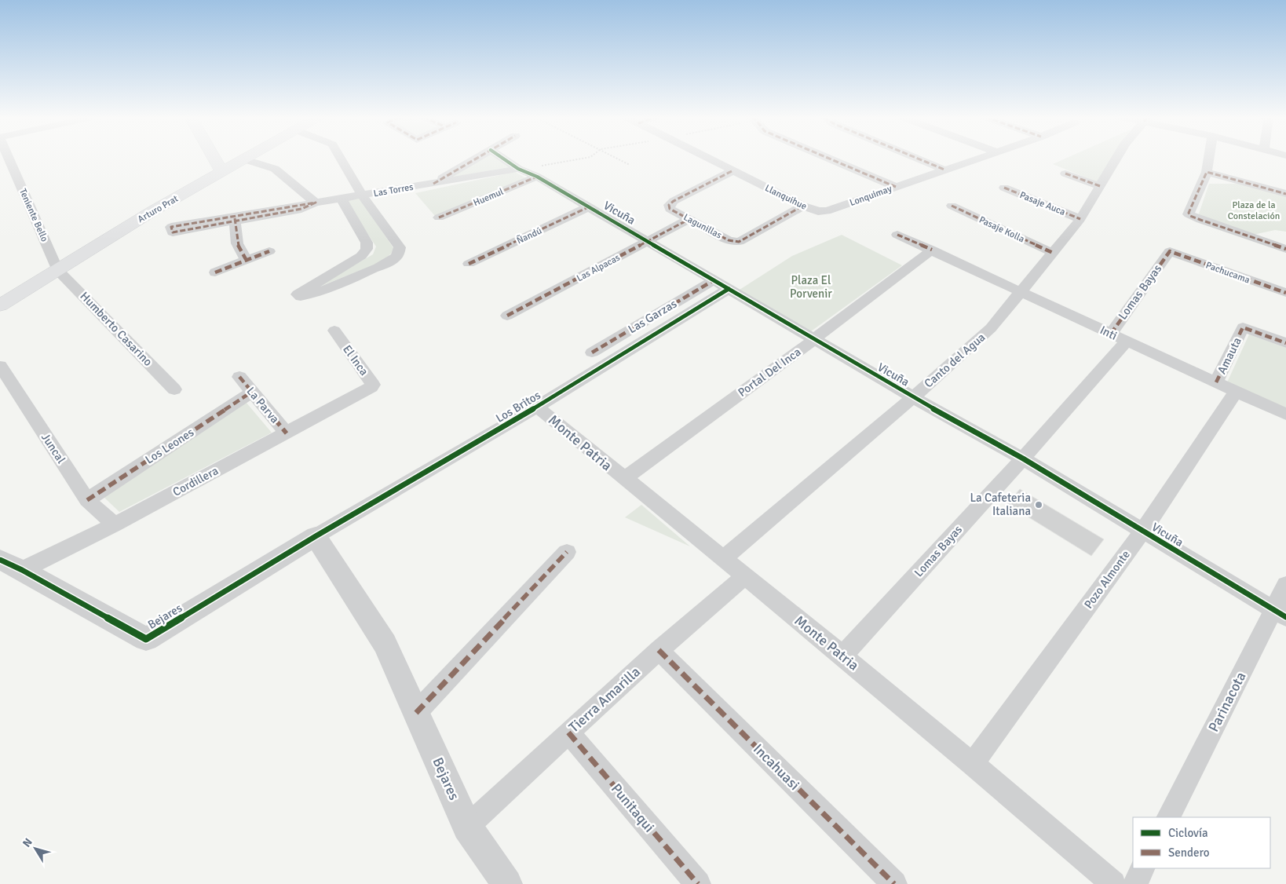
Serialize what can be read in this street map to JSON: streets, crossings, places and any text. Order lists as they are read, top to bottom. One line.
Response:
{"streets":{"main road":["Arturo Prat"],"street":["Las Torres","Lonquimay","Huemul","Llanquihue","Pasaje Auca","Vicuña","Teniente Bello","Lagunillas","Pasaje Kolla","Ñandú","Las Alpacas","Pachucama","Lomas Bayas","Las Garzas","Humberto Casarino","Inti","Amauta","El Inca","Canto del Agua","Portal Del Inca","La Parva","Los Britos","Monte Patria","Los Leones","Juncal","Cordillera","Pozo Almonte","Bejares","Tierra Amarilla","Parinacota","Incahuasi","Punitaqui"]},"crossings":[["Las Torres","Vicuña"],["Lonquimay","Llanquihue"],["Huemul","Vicuña"],["Llanquihue","Lagunillas"],["Pasaje Auca","Canto del Agua"],["Arturo Prat","Teniente Bello"],["Arturo Prat","Humberto Casarino"],["Vicuña","Ñandú"],["Vicuña","Las Alpacas"],["Vicuña","Lomas Bayas"],["Vicuña","Las Garzas"],["Vicuña","Canto del Agua"],["Vicuña","Portal Del Inca"],["Vicuña","Los Britos"],["Vicuña","Pozo Almonte"],["Vicuña","Parinacota"],["Teniente Bello","Humberto Casarino"],["Lagunillas","Las Alpacas"],["Pasaje Kolla","Canto del Agua"],["Pachucama","Lomas Bayas"],["Lomas Bayas","Inti"],["Lomas Bayas","Monte Patria"],["Inti","Amauta"],["Inti","Canto del Agua"],["Inti","Portal Del Inca"],["Inti","Pozo Almonte"],["El Inca","Cordillera"],["Canto del Agua","Monte Patria"],["Portal Del Inca","Monte Patria"],["La Parva","Los Leones"],["La Parva","Cordillera"],["Los Britos","Monte Patria"],["Los Britos","Bejares"],["Monte Patria","Pozo Almonte"],["Monte Patria","Tierra Amarilla"],["Los Leones","Juncal"],["Juncal","Cordillera"],["Cordillera","Bejares"],["Bejares","Tierra Amarilla"],["Tierra Amarilla","Incahuasi"],["Tierra Amarilla","Punitaqui"]],"parks":["Plaza de la Constelación","Plaza El Porvenir"],"places":["La Cafeteria Italiana"],"legend":["Ciclovía","Sendero"],"north":"top left"}
